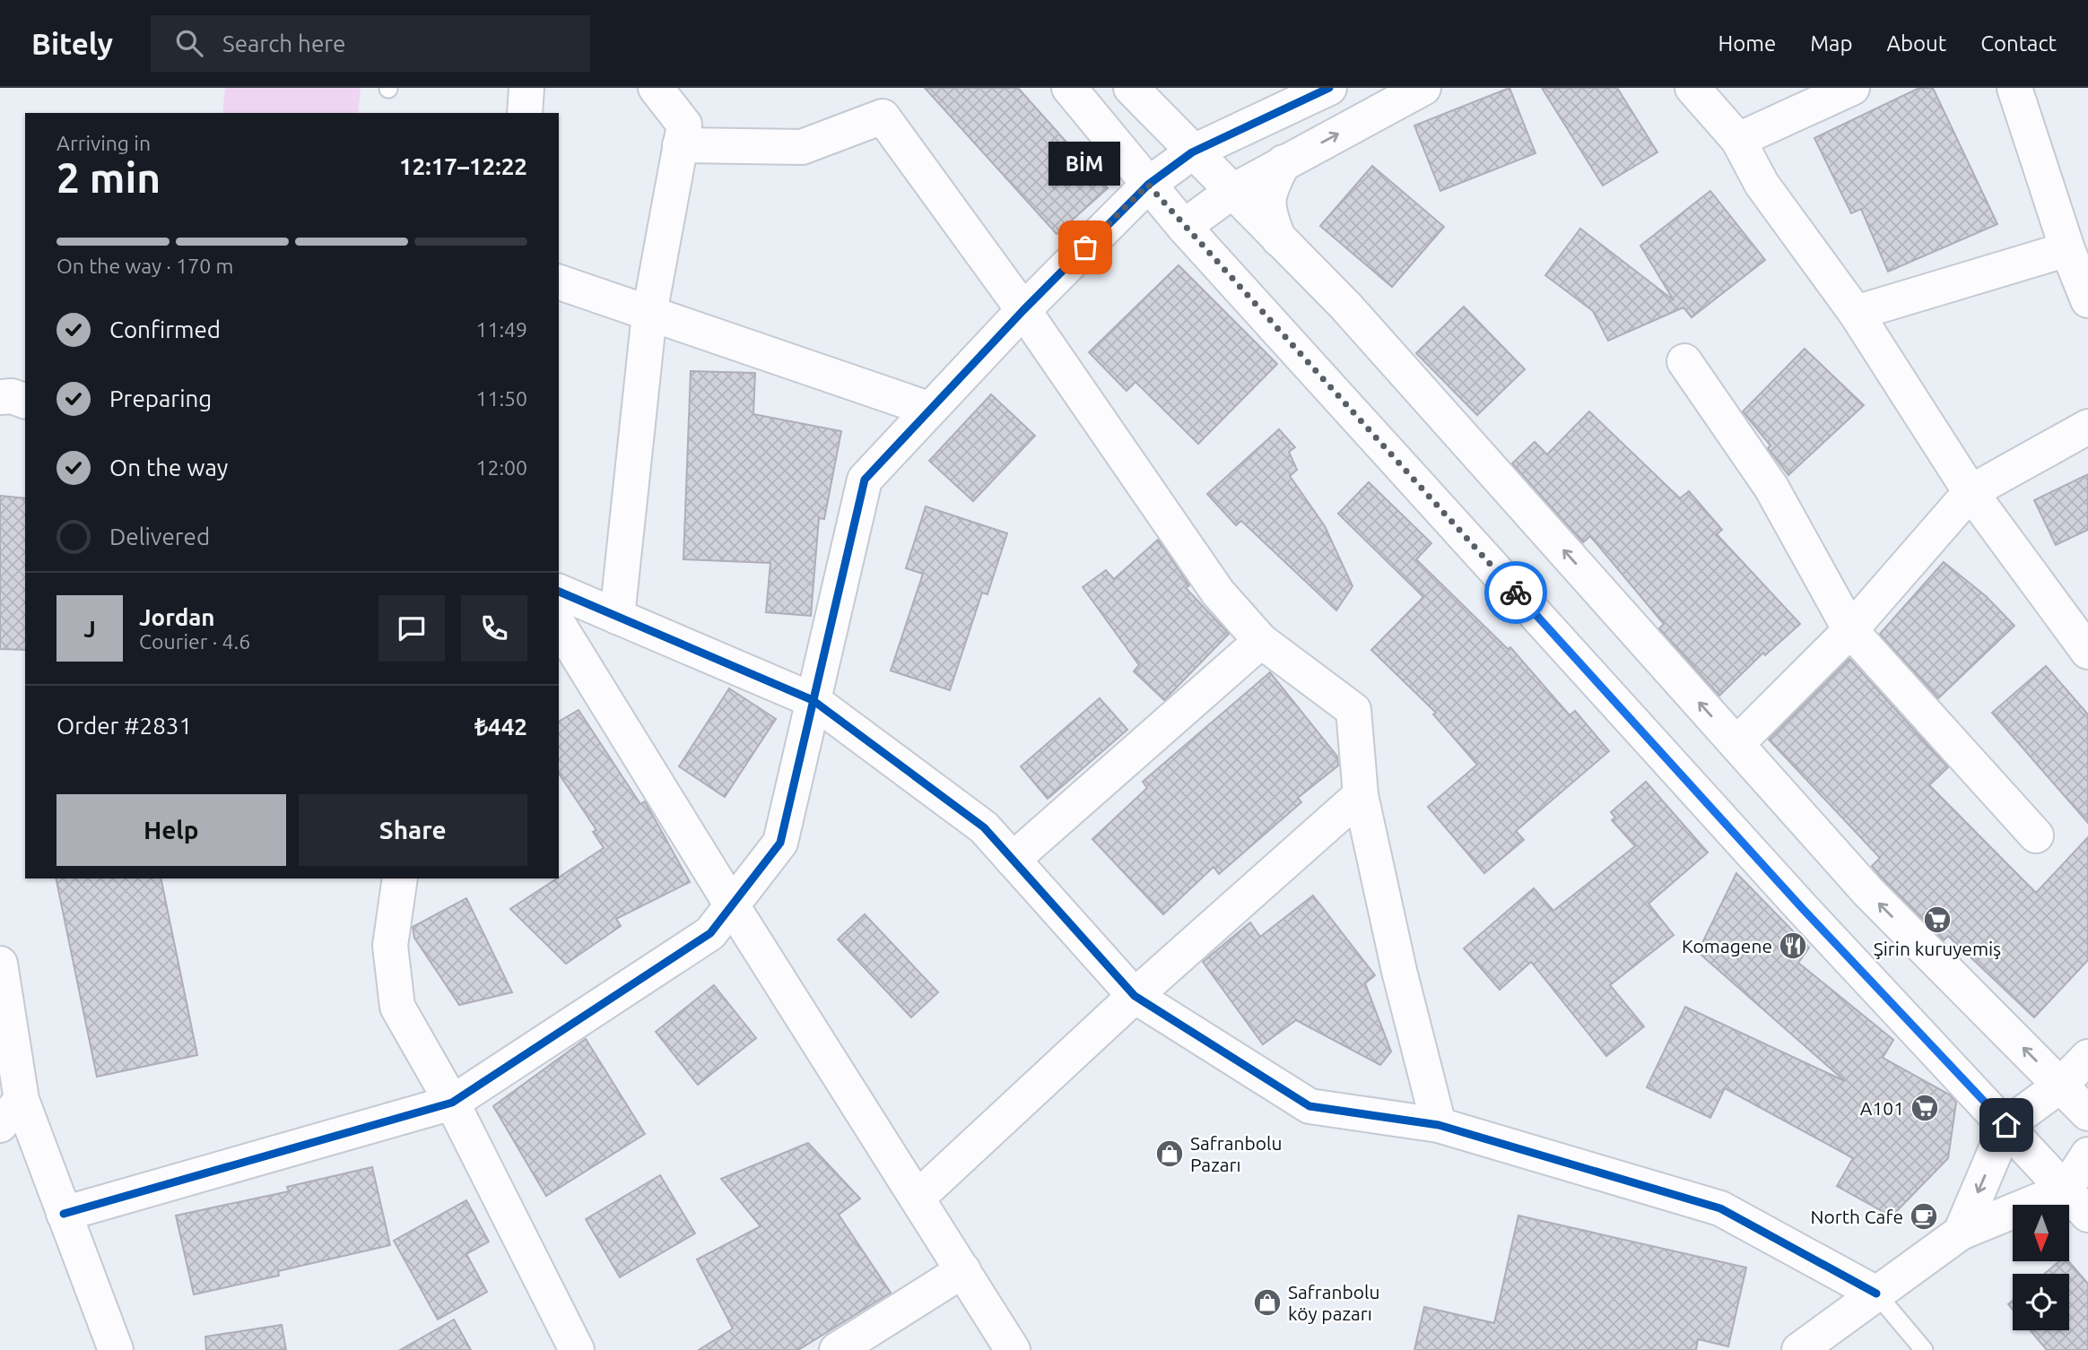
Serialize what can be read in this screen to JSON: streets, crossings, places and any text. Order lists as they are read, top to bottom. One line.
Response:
{"places":{"other":["BİM"],"supermarket":["Şirin kuruyemiş","A101"],"restaurant":["Komagene"],"shop":["Safranbolu Pazarı","Safranbolu köy pazarı"],"cafe":["North Cafe"]},"north":"bottom","page":{"header":"Bitely","search":"Search here","nav":["Home","Map","About","Contact"],"heading":["2 min","Arriving in","12:17–12:22"],"panel":["Jordan","Courier · 4.6","Order #2831","₺442"],"bubble":"BİM","bar":"On the way · 170 m","list":[["Confirmed","11:49"],["Preparing","11:50"],["On the way","12:00"],"Delivered"],"round":"J","buttons":["Help","Share"]}}
